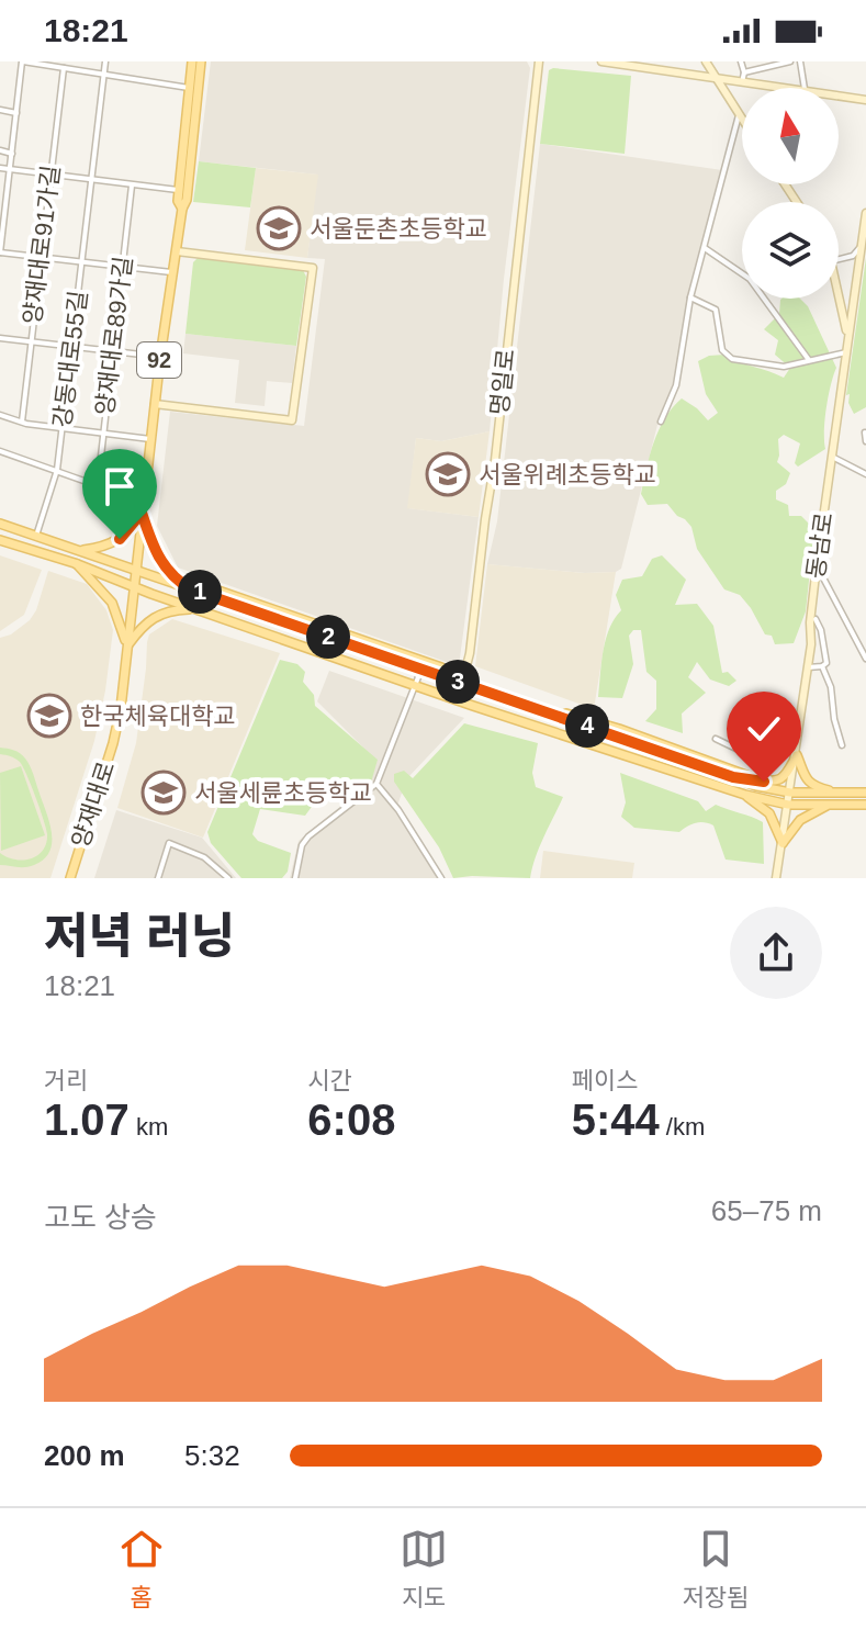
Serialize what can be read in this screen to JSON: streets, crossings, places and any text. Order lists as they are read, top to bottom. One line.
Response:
{"streets":{"main road":["92","명일로","동남로","양재대로"],"street":["양재대로91가길","양재대로89가길","강동대로55길"]},"places":{"school or university":["서울둔촌초등학교","서울위례초등학교","한국체육대학교","서울세륜초등학교"]},"north":"top","page":{"status":"18:21","pins":["1","2","3","4"],"heading":["저녁 러닝","18:21"],"stats":[["거리","1.07 km"],["시간","6:08"],["페이스","5:44 /km"]],"chart":["고도 상승","65–75 m"],"list":[{"name":"200 m","note":"5:32"}],"tabs":["홈","지도","저장됨"]}}
